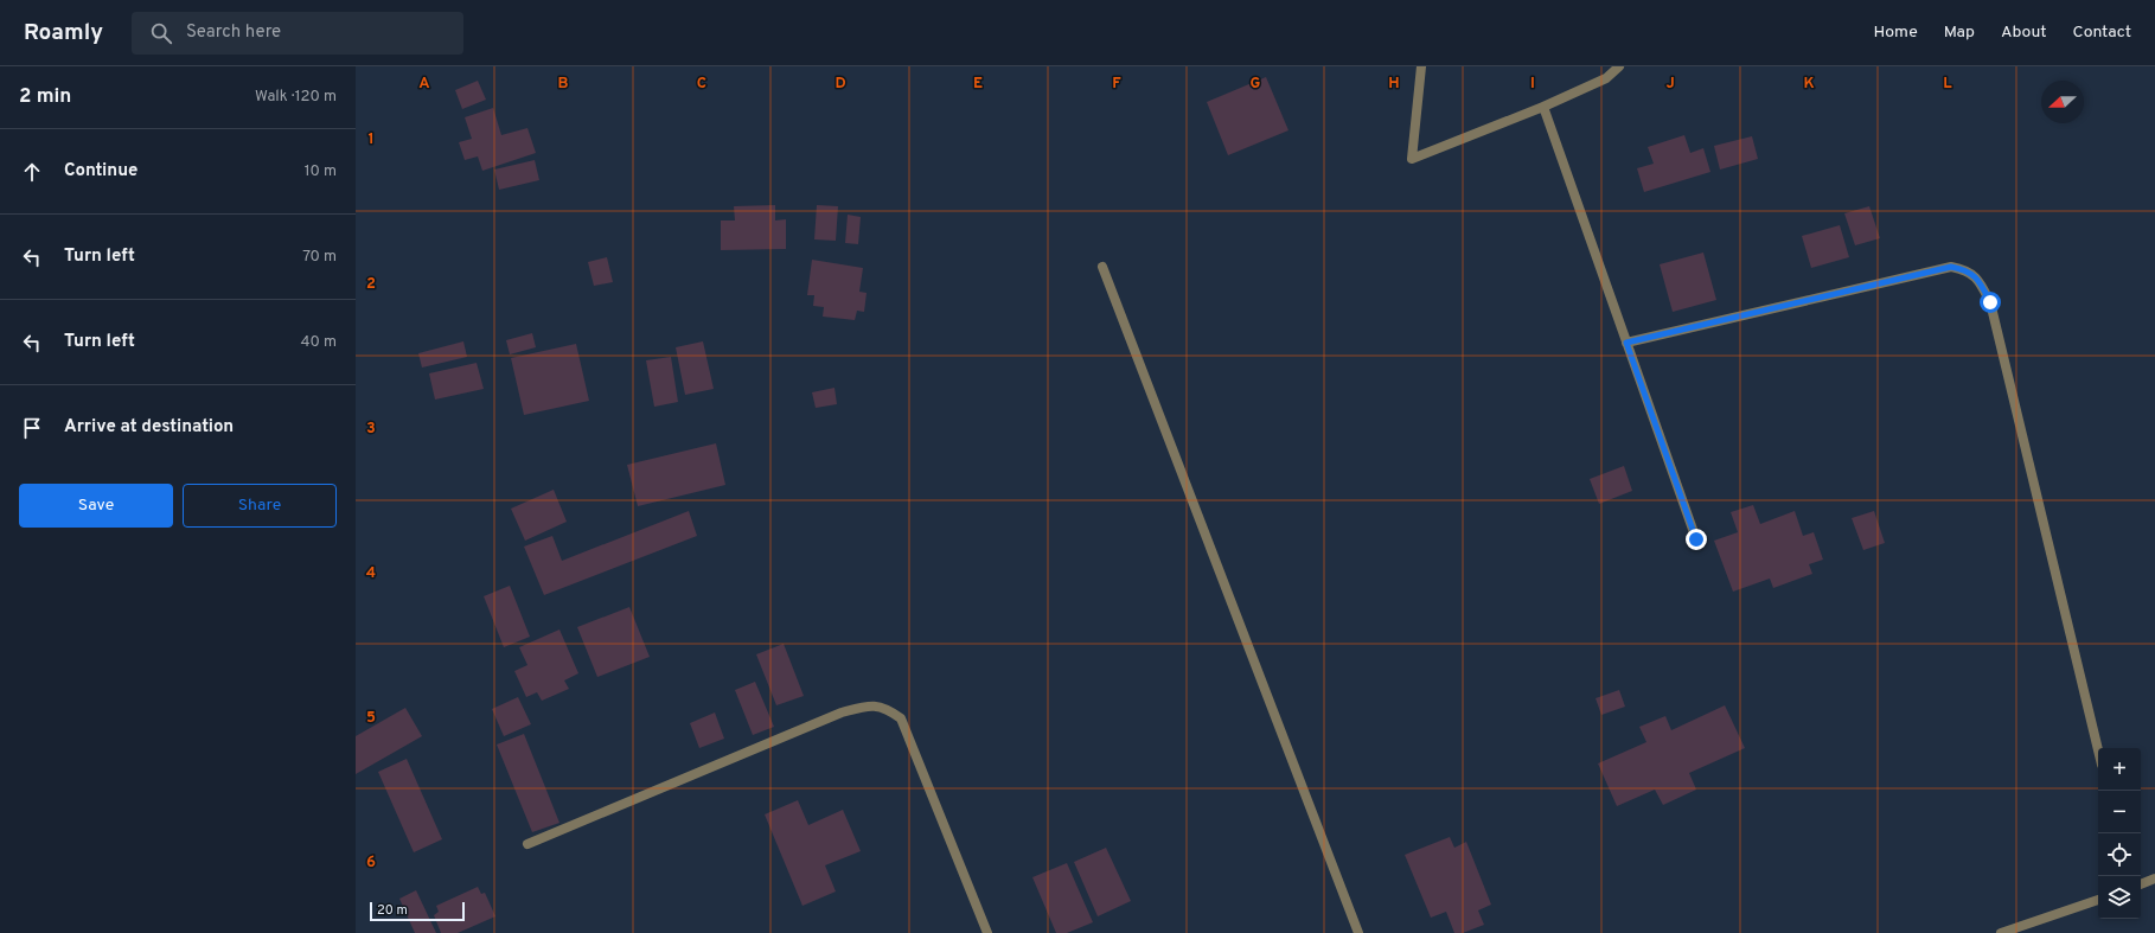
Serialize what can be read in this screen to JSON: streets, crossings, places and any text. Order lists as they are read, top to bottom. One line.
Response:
{"scale_bar":"20 m","north":"left","page":{"header":"Roamly","search":"Search here","nav":["Home","Map","About","Contact"],"heading":["2 min","Walk · 120 m"],"list":[["Continue","10 m"],["Turn left","70 m"],["Turn left","40 m"],"Arrive at destination"],"buttons":["Save","Share"],"map_buttons":["+","−"],"scale":"20 m"},"grid":{"columns":["A","B","C","D","E","F","G","H","I","J","K","L"],"rows":["1","2","3","4","5","6"]}}
